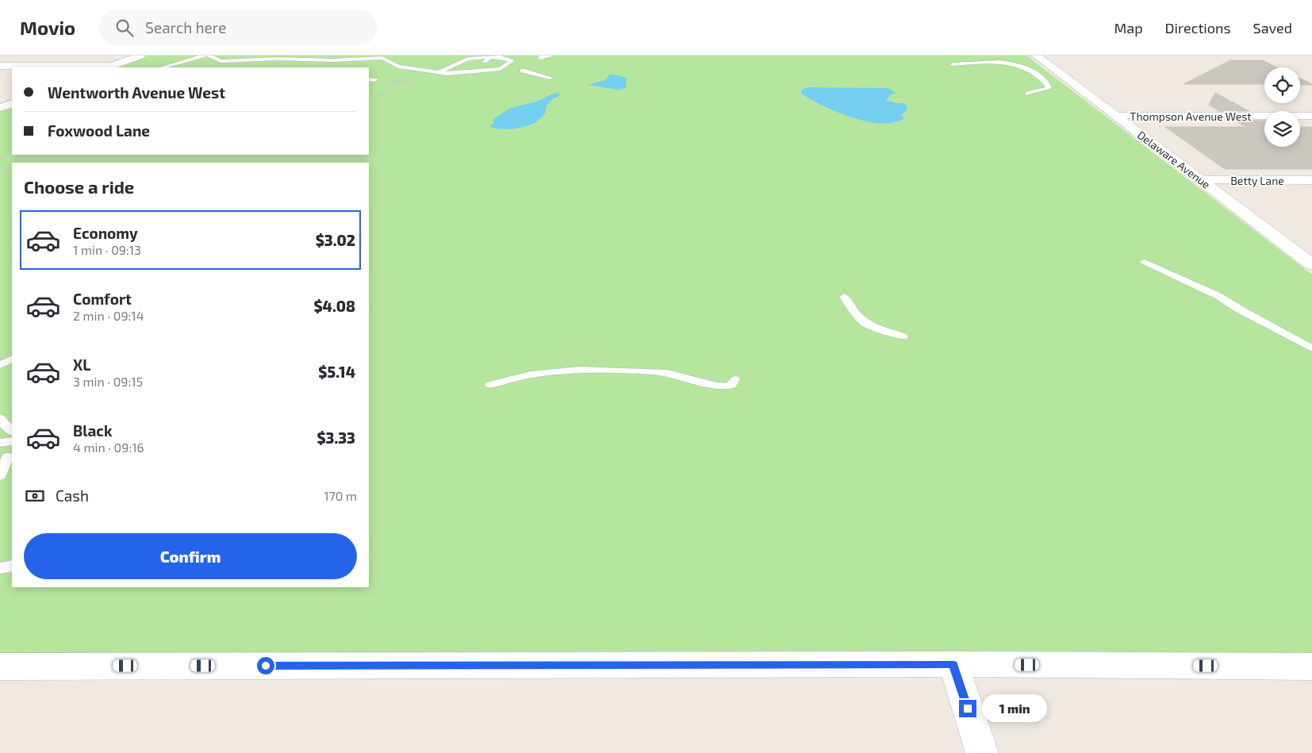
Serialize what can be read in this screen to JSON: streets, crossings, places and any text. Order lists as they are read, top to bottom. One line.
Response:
{"streets":{"street":["Thompson Avenue West","Delaware Avenue","Betty Lane"]},"crossings":[["Thompson Avenue West","Delaware Avenue"],["Delaware Avenue","Betty Lane"]],"page":{"header":"Movio","search":"Search here","nav":["Map","Directions","Saved"],"banner":["Wentworth Avenue West","Foxwood Lane"],"heading":"Choose a ride","list":[{"name":"Economy","note":"1 min · 09:13","value":"$3.02"},{"name":"Comfort","note":"2 min · 09:14","value":"$4.08"},{"name":"XL","note":"3 min · 09:15","value":"$5.14"},{"name":"Black","note":"4 min · 09:16","value":"$3.33"}],"pay":["Cash","170 m"],"buttons":"Confirm","bubble":"1 min"}}
